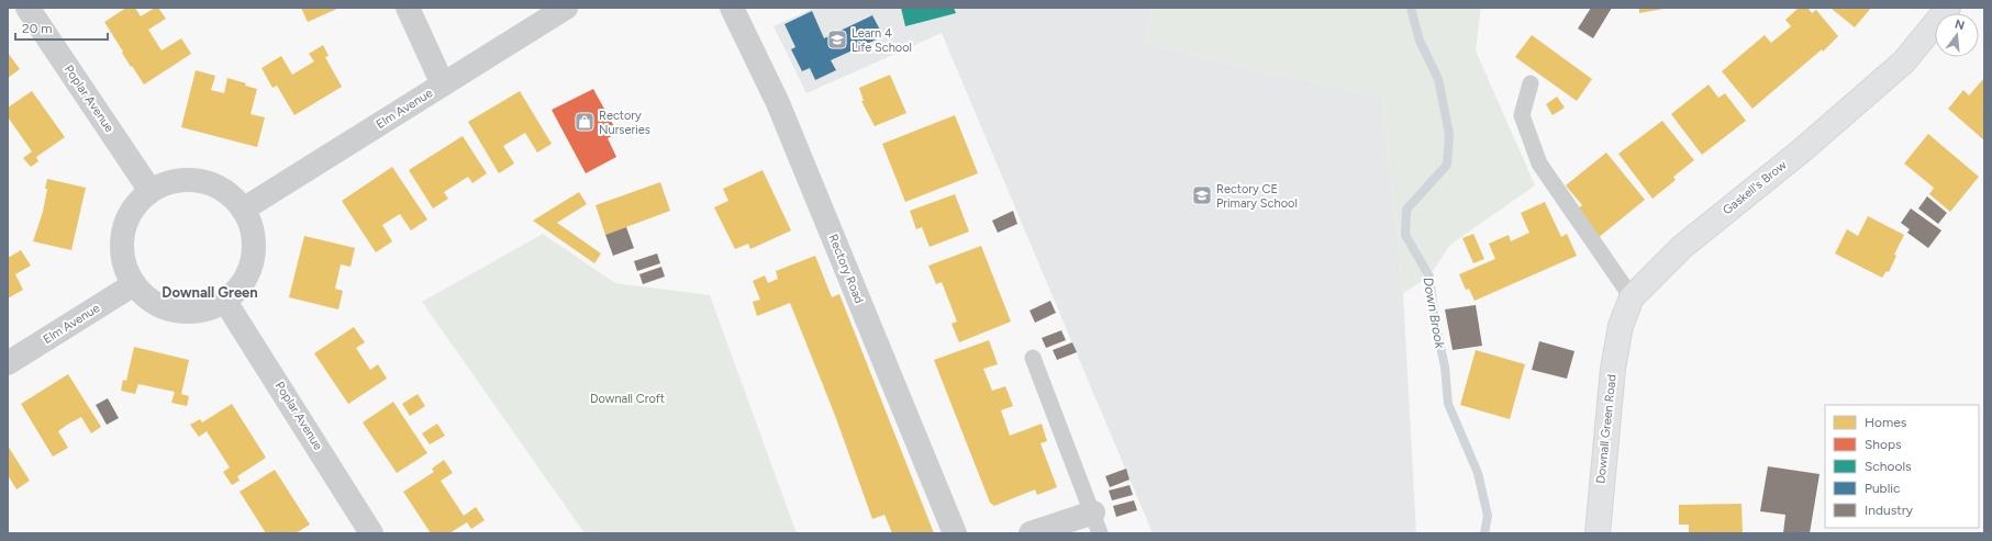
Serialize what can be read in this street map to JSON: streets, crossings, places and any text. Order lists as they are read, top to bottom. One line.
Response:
{"streets":{"main road":["Gaskell's Brow","Downall Green Road"],"street":["Poplar Avenue","Elm Avenue","Rectory Road"]},"crossings":[["Poplar Avenue","Elm Avenue"],["Gaskell's Brow","Downall Green Road"]],"districts":["Downall Green"],"water":["Down Brook"],"parks":["Downall Croft"],"places":{"school or university":["Learn 4 Life School","Rectory CE Primary School"],"shop":["Rectory Nurseries"]},"legend":["Homes","Shops","Schools","Public","Industry"],"scale_bar":"20 m","north":"top"}
